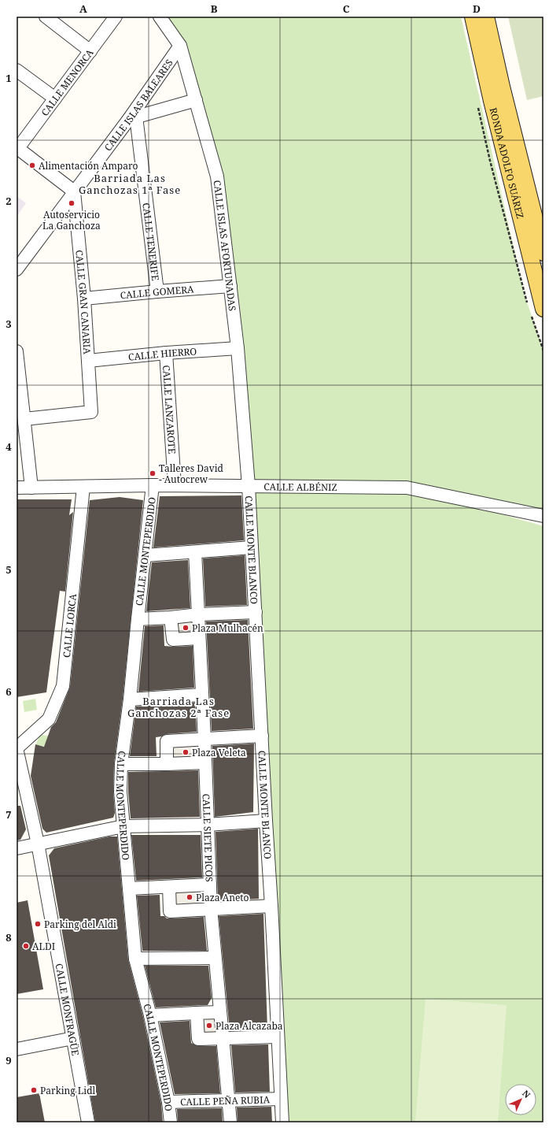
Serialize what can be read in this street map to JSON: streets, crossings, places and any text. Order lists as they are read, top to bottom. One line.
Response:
{"streets":{"main road":["RONDA ADOLFO SUÁREZ"],"street":["CALLE MENORCA","CALLE ISLAS BALEARES","CALLE TENERIFE","CALLE ISLAS AFORTUNADAS","CALLE GOMERA","CALLE GRAN CANARIA","CALLE HIERRO","CALLE LANZAROTE","CALLE ALBÉNIZ","CALLE MONTE BLANCO","CALLE MONTEPERDIDO","CALLE LORCA","CALLE SIETE PICOS","CALLE MONFRAGÜE","CALLE PEÑA RUBIA"]},"crossings":[["CALLE ISLAS BALEARES","CALLE TENERIFE"],["CALLE ISLAS BALEARES","CALLE ISLAS AFORTUNADAS"],["CALLE ISLAS BALEARES","CALLE GRAN CANARIA"],["CALLE TENERIFE","CALLE GOMERA"],["CALLE ISLAS AFORTUNADAS","CALLE GOMERA"],["CALLE ISLAS AFORTUNADAS","CALLE HIERRO"],["CALLE ISLAS AFORTUNADAS","CALLE ALBÉNIZ"],["CALLE ISLAS AFORTUNADAS","CALLE MONTE BLANCO"],["CALLE GOMERA","CALLE GRAN CANARIA"],["CALLE GRAN CANARIA","CALLE HIERRO"],["CALLE HIERRO","CALLE LANZAROTE"],["CALLE LANZAROTE","CALLE ALBÉNIZ"],["CALLE ALBÉNIZ","CALLE MONTE BLANCO"],["CALLE ALBÉNIZ","CALLE MONTEPERDIDO"],["CALLE ALBÉNIZ","CALLE LORCA"],["CALLE MONTE BLANCO","CALLE PEÑA RUBIA"],["CALLE MONTEPERDIDO","CALLE PEÑA RUBIA"],["CALLE LORCA","CALLE MONFRAGÜE"],["CALLE SIETE PICOS","CALLE PEÑA RUBIA"]],"districts":["Barriada Las Ganchozas 1ª Fase","Barriada Las Ganchozas 2ª Fase"],"places":["Alimentación Amparo","Autoservicio La Ganchoza","Talleres David - Autocrew","Plaza Mulhacén","Plaza Veleta","Plaza Aneto","Parking del Aldi","ALDI","Plaza Alcazaba","Parking Lidl"],"north":"top right","grid":{"columns":["A","B","C","D"],"rows":["1","2","3","4","5","6","7","8","9"]}}
